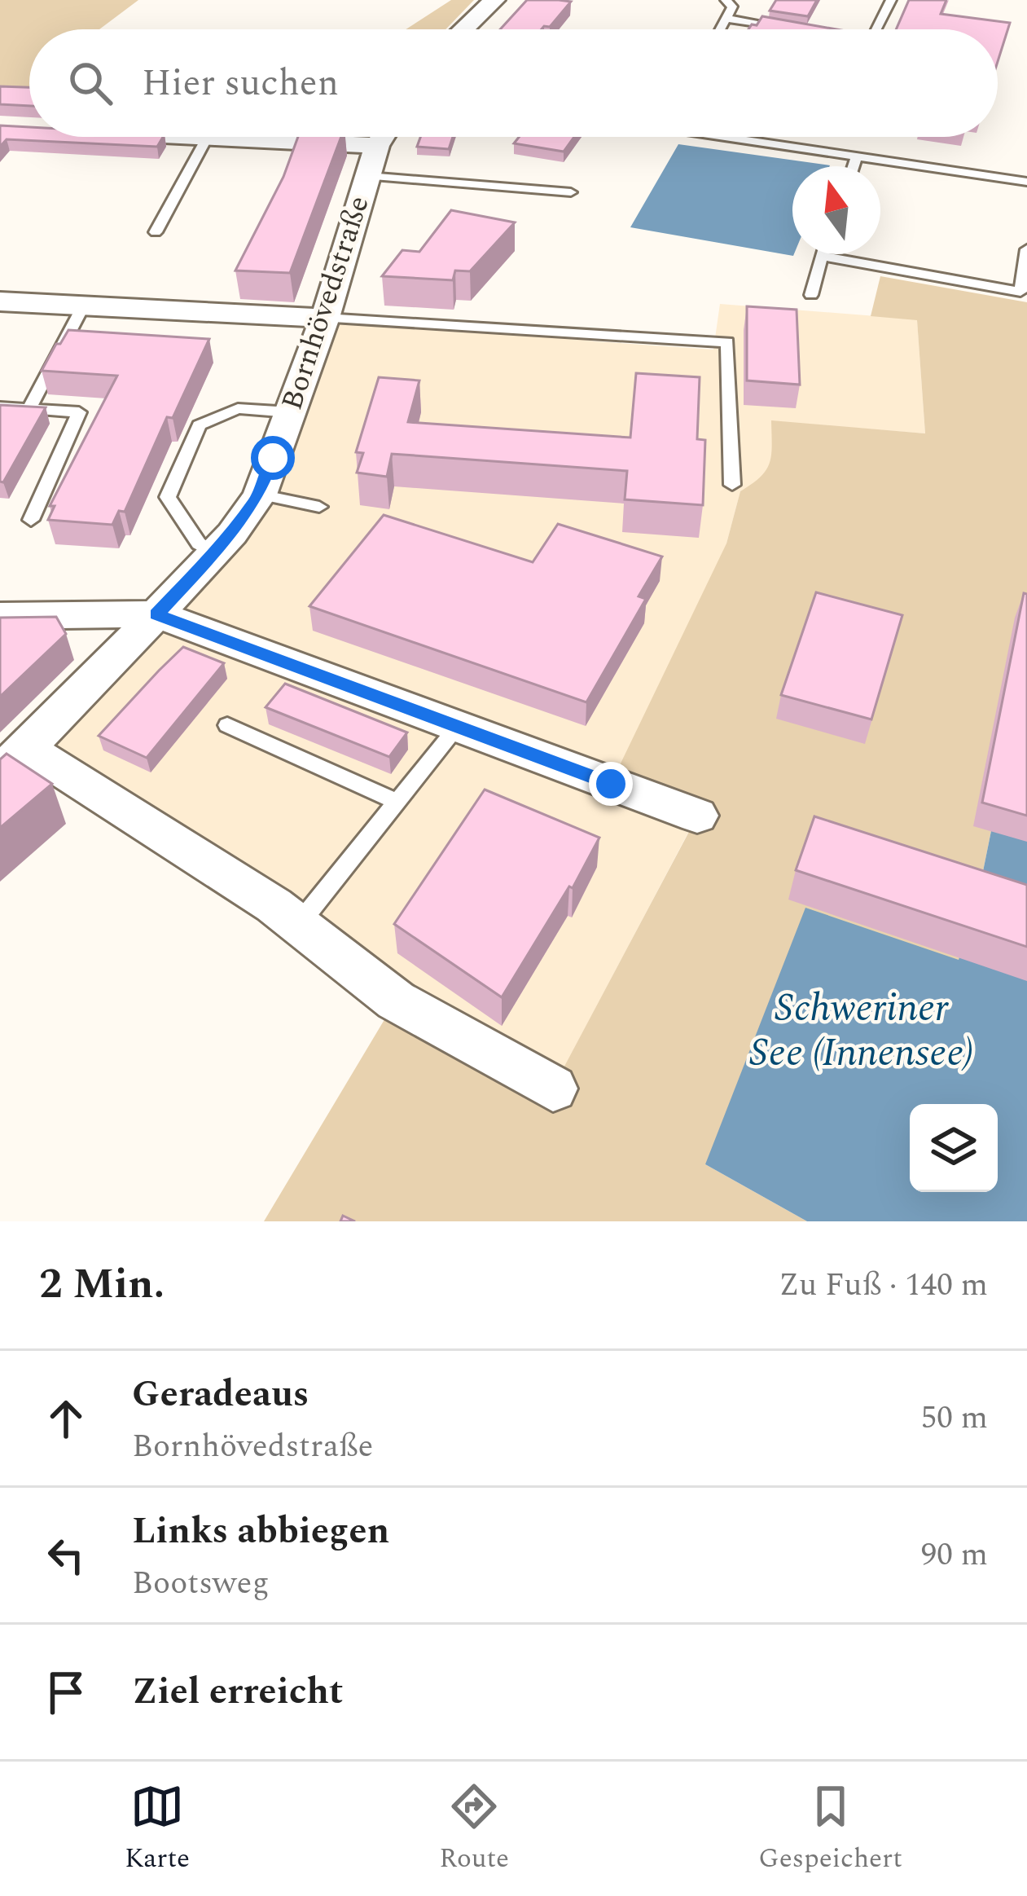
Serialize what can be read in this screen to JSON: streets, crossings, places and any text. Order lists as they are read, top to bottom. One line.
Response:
{"streets":{"street":["Bornhövedstraße"]},"water":["Schweriner See (Innensee)"],"north":"top","page":{"search":"Hier suchen","heading":["2 Min.","Zu Fuß · 140 m"],"list":[["Geradeaus","Bornhövedstraße","50 m"],["Links abbiegen","Bootsweg","90 m"],"Ziel erreicht"],"nav":["Karte","Route","Gespeichert"]}}
